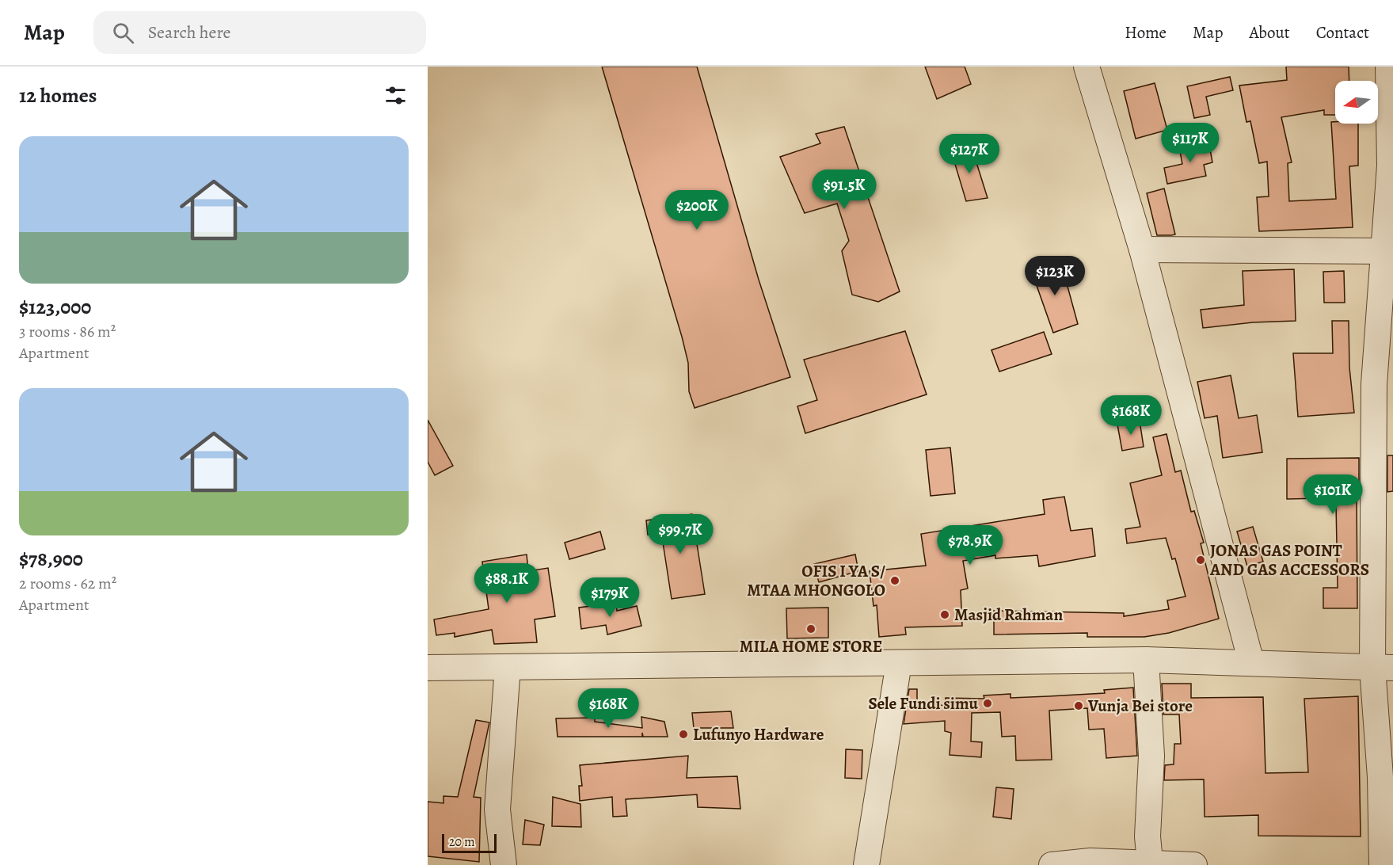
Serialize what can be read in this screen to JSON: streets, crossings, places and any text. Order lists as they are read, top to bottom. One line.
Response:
{"places":["JONAS GAS POINT AND GAS ACCESSORS","OFIS I YA S/ MTAA MHONGOLO","Masjid Rahman","MILA HOME STORE","Sele Fundi simu","Vunja Bei store","Lufunyo Hardware"],"scale_bar":"20 m","north":"left","page":{"header":"Map","search":"Search here","nav":["Home","Map","About","Contact"],"heading":"12 homes","price":["$117K","$127K","$91.5K","$200K","$123K","$168K","$101K","$99.7K","$78.9K","$88.1K","$179K","$168K"],"list":[{"name":"$123,000","note":"3 rooms · 86 m² · Apartment"},{"name":"$78,900","note":"2 rooms · 62 m² · Apartment"}],"scale":"20 m"}}
